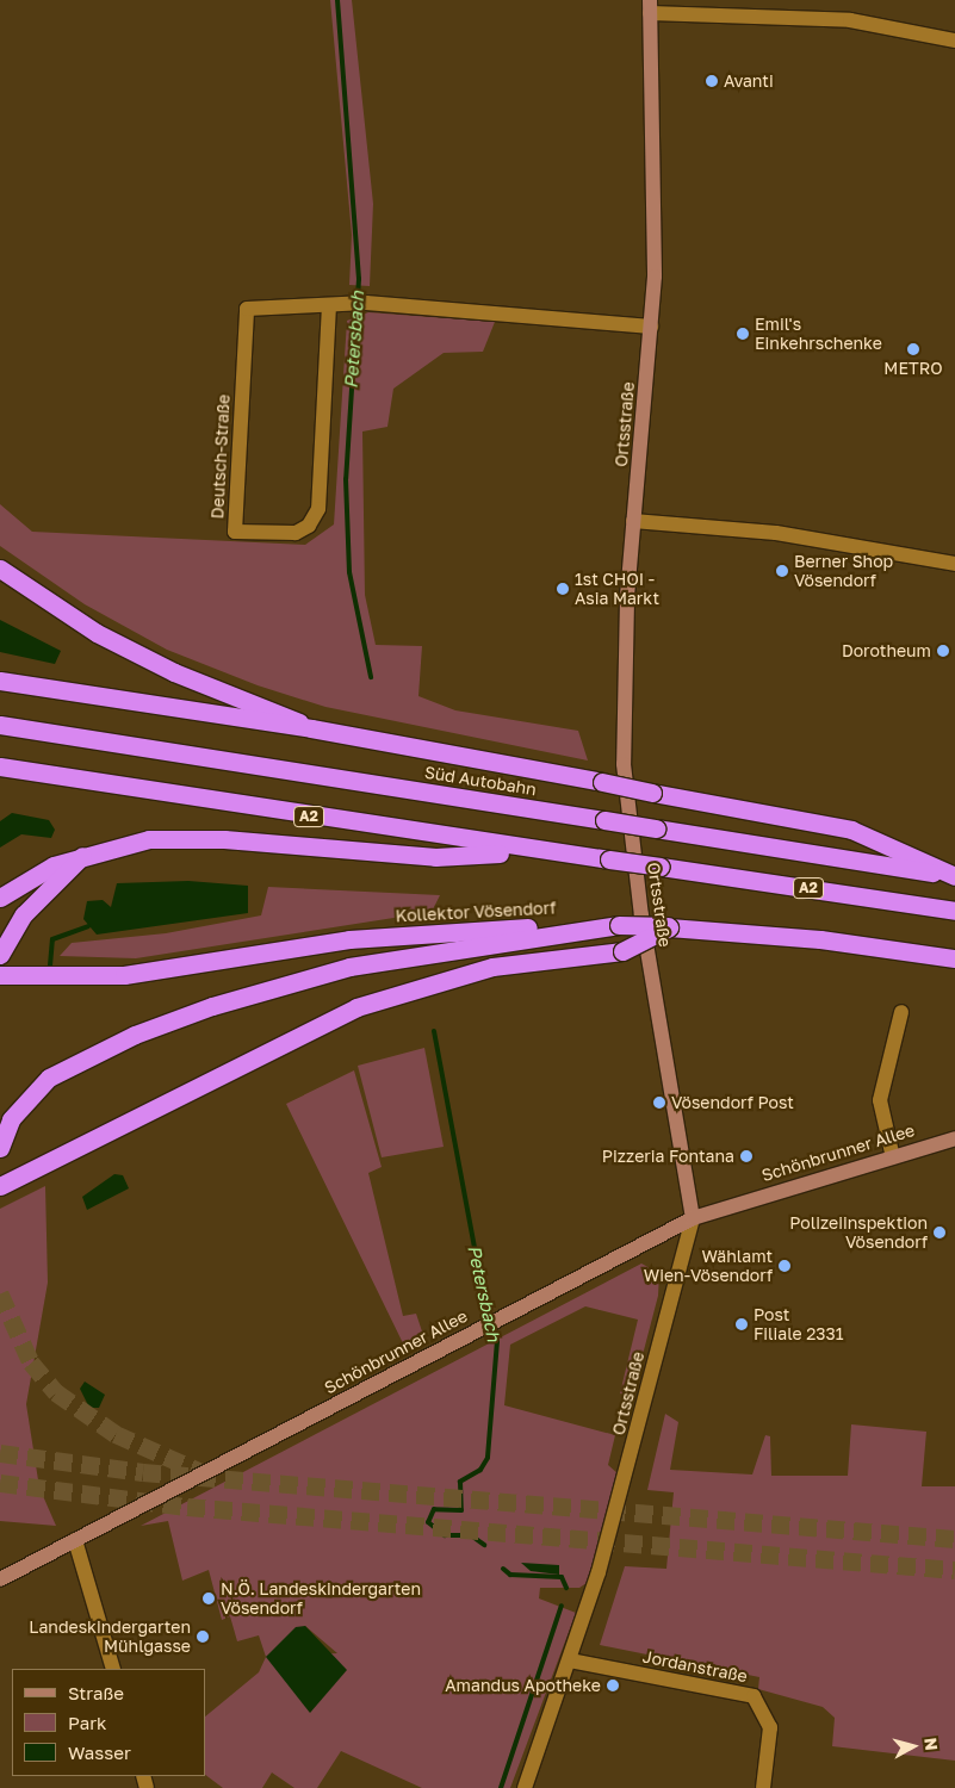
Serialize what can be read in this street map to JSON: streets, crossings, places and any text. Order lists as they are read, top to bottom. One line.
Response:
{"streets":{"highway":["Süd Autobahn","A2","Kollektor Vösendorf"],"main road":["Ortsstraße","Schönbrunner Allee"],"street":["Deutsch-Straße","Jordanstraße"]},"crossings":[["Ortsstraße","Deutsch-Straße"],["Ortsstraße","Schönbrunner Allee"],["Ortsstraße","Jordanstraße"]],"water":["Petersbach"],"places":["Avanti","Emil's Einkehrschenke","METRO","Berner Shop Vösendorf","1st CHOI - Asia Markt","Dorotheum","Vösendorf Post","Pizzeria Fontana","Polizeiinspektion Vösendorf","Wählamt Wien-Vösendorf","Post Filiale 2331","N.Ö. Landeskindergarten Vösendorf","Landeskindergarten Mühlgasse","Amandus Apotheke"],"legend":["Straße","Park","Wasser"],"north":"right"}
